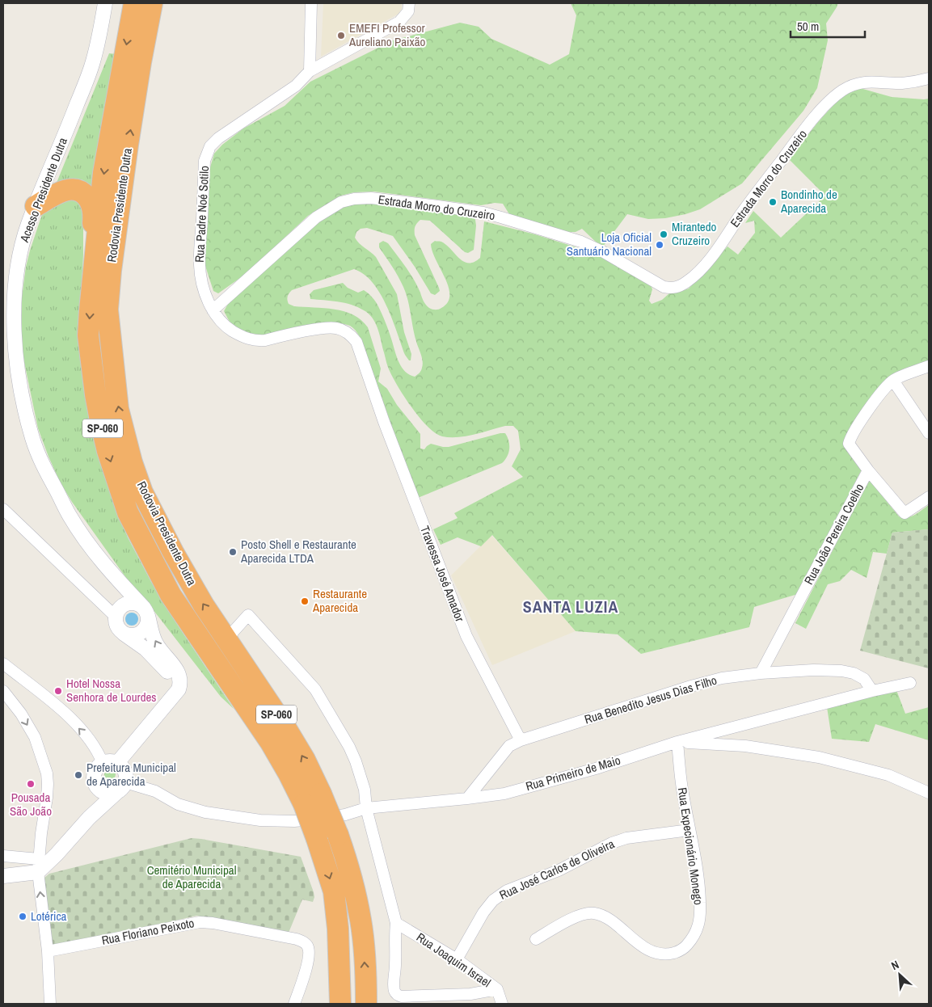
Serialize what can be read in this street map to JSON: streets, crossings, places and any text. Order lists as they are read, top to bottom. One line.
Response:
{"streets":{"highway":["Rodovia Presidente Dutra","SP-060"],"street":["Estrada Morro do Cruzeiro","Acesso Presidente Dutra","Rua Padre Noé Sotilo","Rua João Pereira Coelho","Travessa José Amador","Rua Benedito Jesus Dias Filho","Rua Primeiro de Maio","Rua Expecionário Monego","Rua José Carlos de Oliveira","Rua Floriano Peixoto","Rua Joaquim Israel"]},"crossings":[["Estrada Morro do Cruzeiro","Rua Padre Noé Sotilo"],["Rodovia Presidente Dutra","Rua Primeiro de Maio"],["Rua Padre Noé Sotilo","Travessa José Amador"],["Rua João Pereira Coelho","Rua Benedito Jesus Dias Filho"],["Travessa José Amador","Rua Benedito Jesus Dias Filho"],["Rua Primeiro de Maio","Rua Expecionário Monego"],["Rua Expecionário Monego","Rua José Carlos de Oliveira"],["Rua José Carlos de Oliveira","Rua Joaquim Israel"]],"districts":["SANTA LUZIA"],"parks":["Cemitério Municipal de Aparecida"],"places":["EMEFI Professor Aureliano Paixão","Bondinho de Aparecida","Mirantedo Cruzeiro","Loja Oficial Santuário Nacional","Posto Shell e Restaurante Aparecida LTDA","Restaurante Aparecida","Hotel Nossa Senhora de Lourdes","Prefeitura Municipal de Aparecida","Pousada São João","Lotérica"],"scale_bar":"50 m","north":"top left"}
